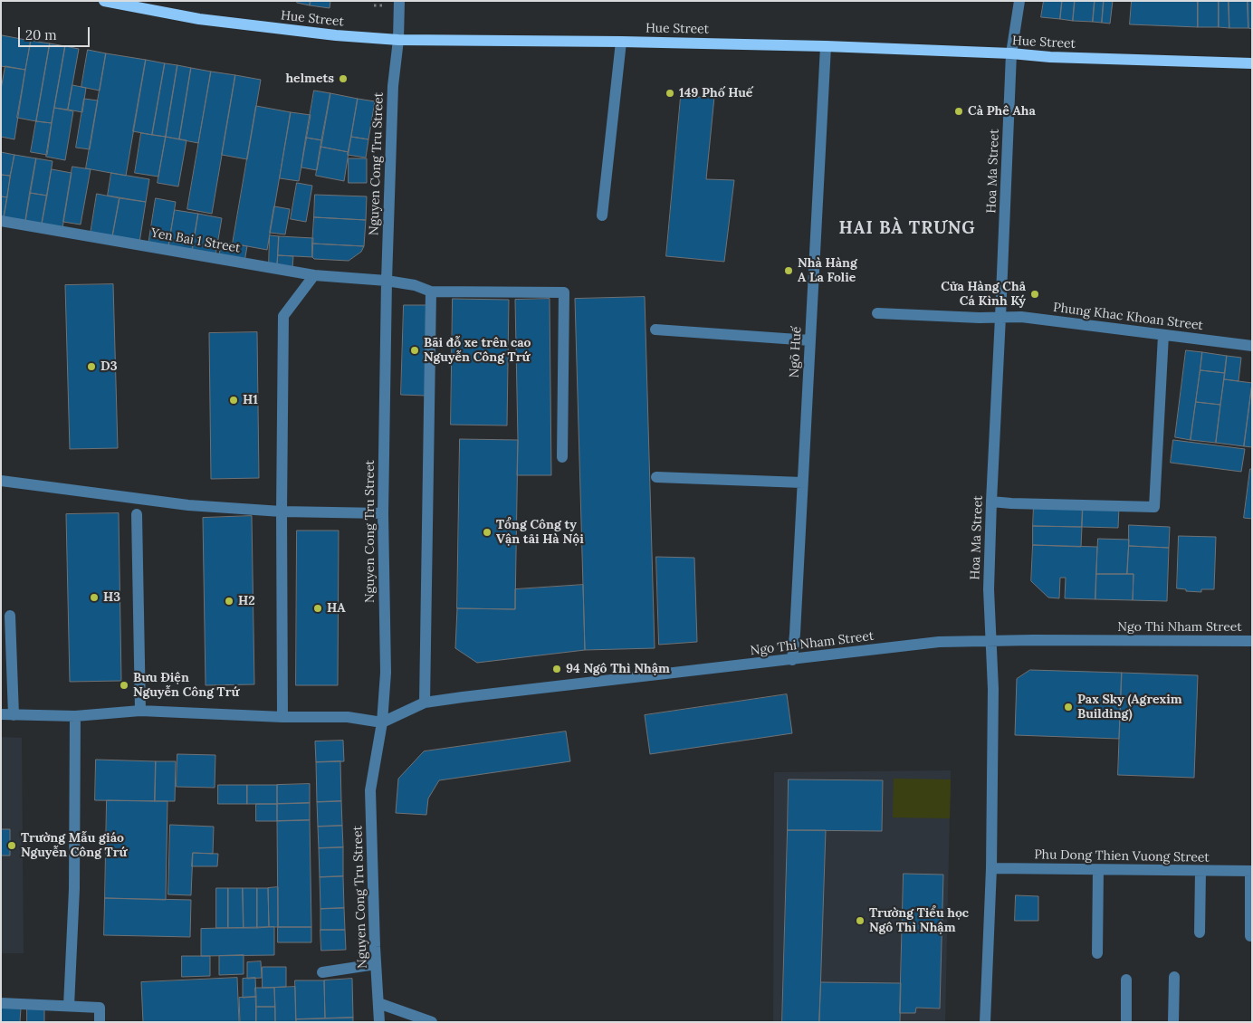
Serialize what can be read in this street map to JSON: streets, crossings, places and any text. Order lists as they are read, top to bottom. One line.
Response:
{"streets":{"main road":["Hue Street"],"street":["Nguyen Cong Tru Street","Hoa Ma Street","Yen Bai 1 Street","Phung Khac Khoan Street","Ngõ Huế","Ngo Thi Nham Street","Phu Dong Thien Vuong Street"]},"crossings":[["Hue Street","Nguyen Cong Tru Street"],["Hue Street","Hoa Ma Street"],["Hue Street","Ngõ Huế"],["Nguyen Cong Tru Street","Yen Bai 1 Street"],["Nguyen Cong Tru Street","Ngo Thi Nham Street"],["Hoa Ma Street","Phung Khac Khoan Street"],["Hoa Ma Street","Ngo Thi Nham Street"],["Hoa Ma Street","Phu Dong Thien Vuong Street"],["Ngõ Huế","Ngo Thi Nham Street"]],"districts":["HAI BÀ TRƯNG"],"places":["helmets","149 Phố Huế","Cà Phê Aha","Nhà Hàng A La Folie","Cửa Hàng Chả Cá Kình Ký","Bãi đỗ xe trên cao Nguyễn Công Trứ","D3","H1","Tổng Công ty Vận tải Hà Nội","H3","H2","HA","94 Ngô Thì Nhậm","Bưu Điện Nguyễn Công Trứ","Pax Sky (Agrexim Building)","Trường Mẫu giáo Nguyễn Công Trứ","Trường Tiểu học Ngô Thì Nhậm"],"scale_bar":"20 m"}
